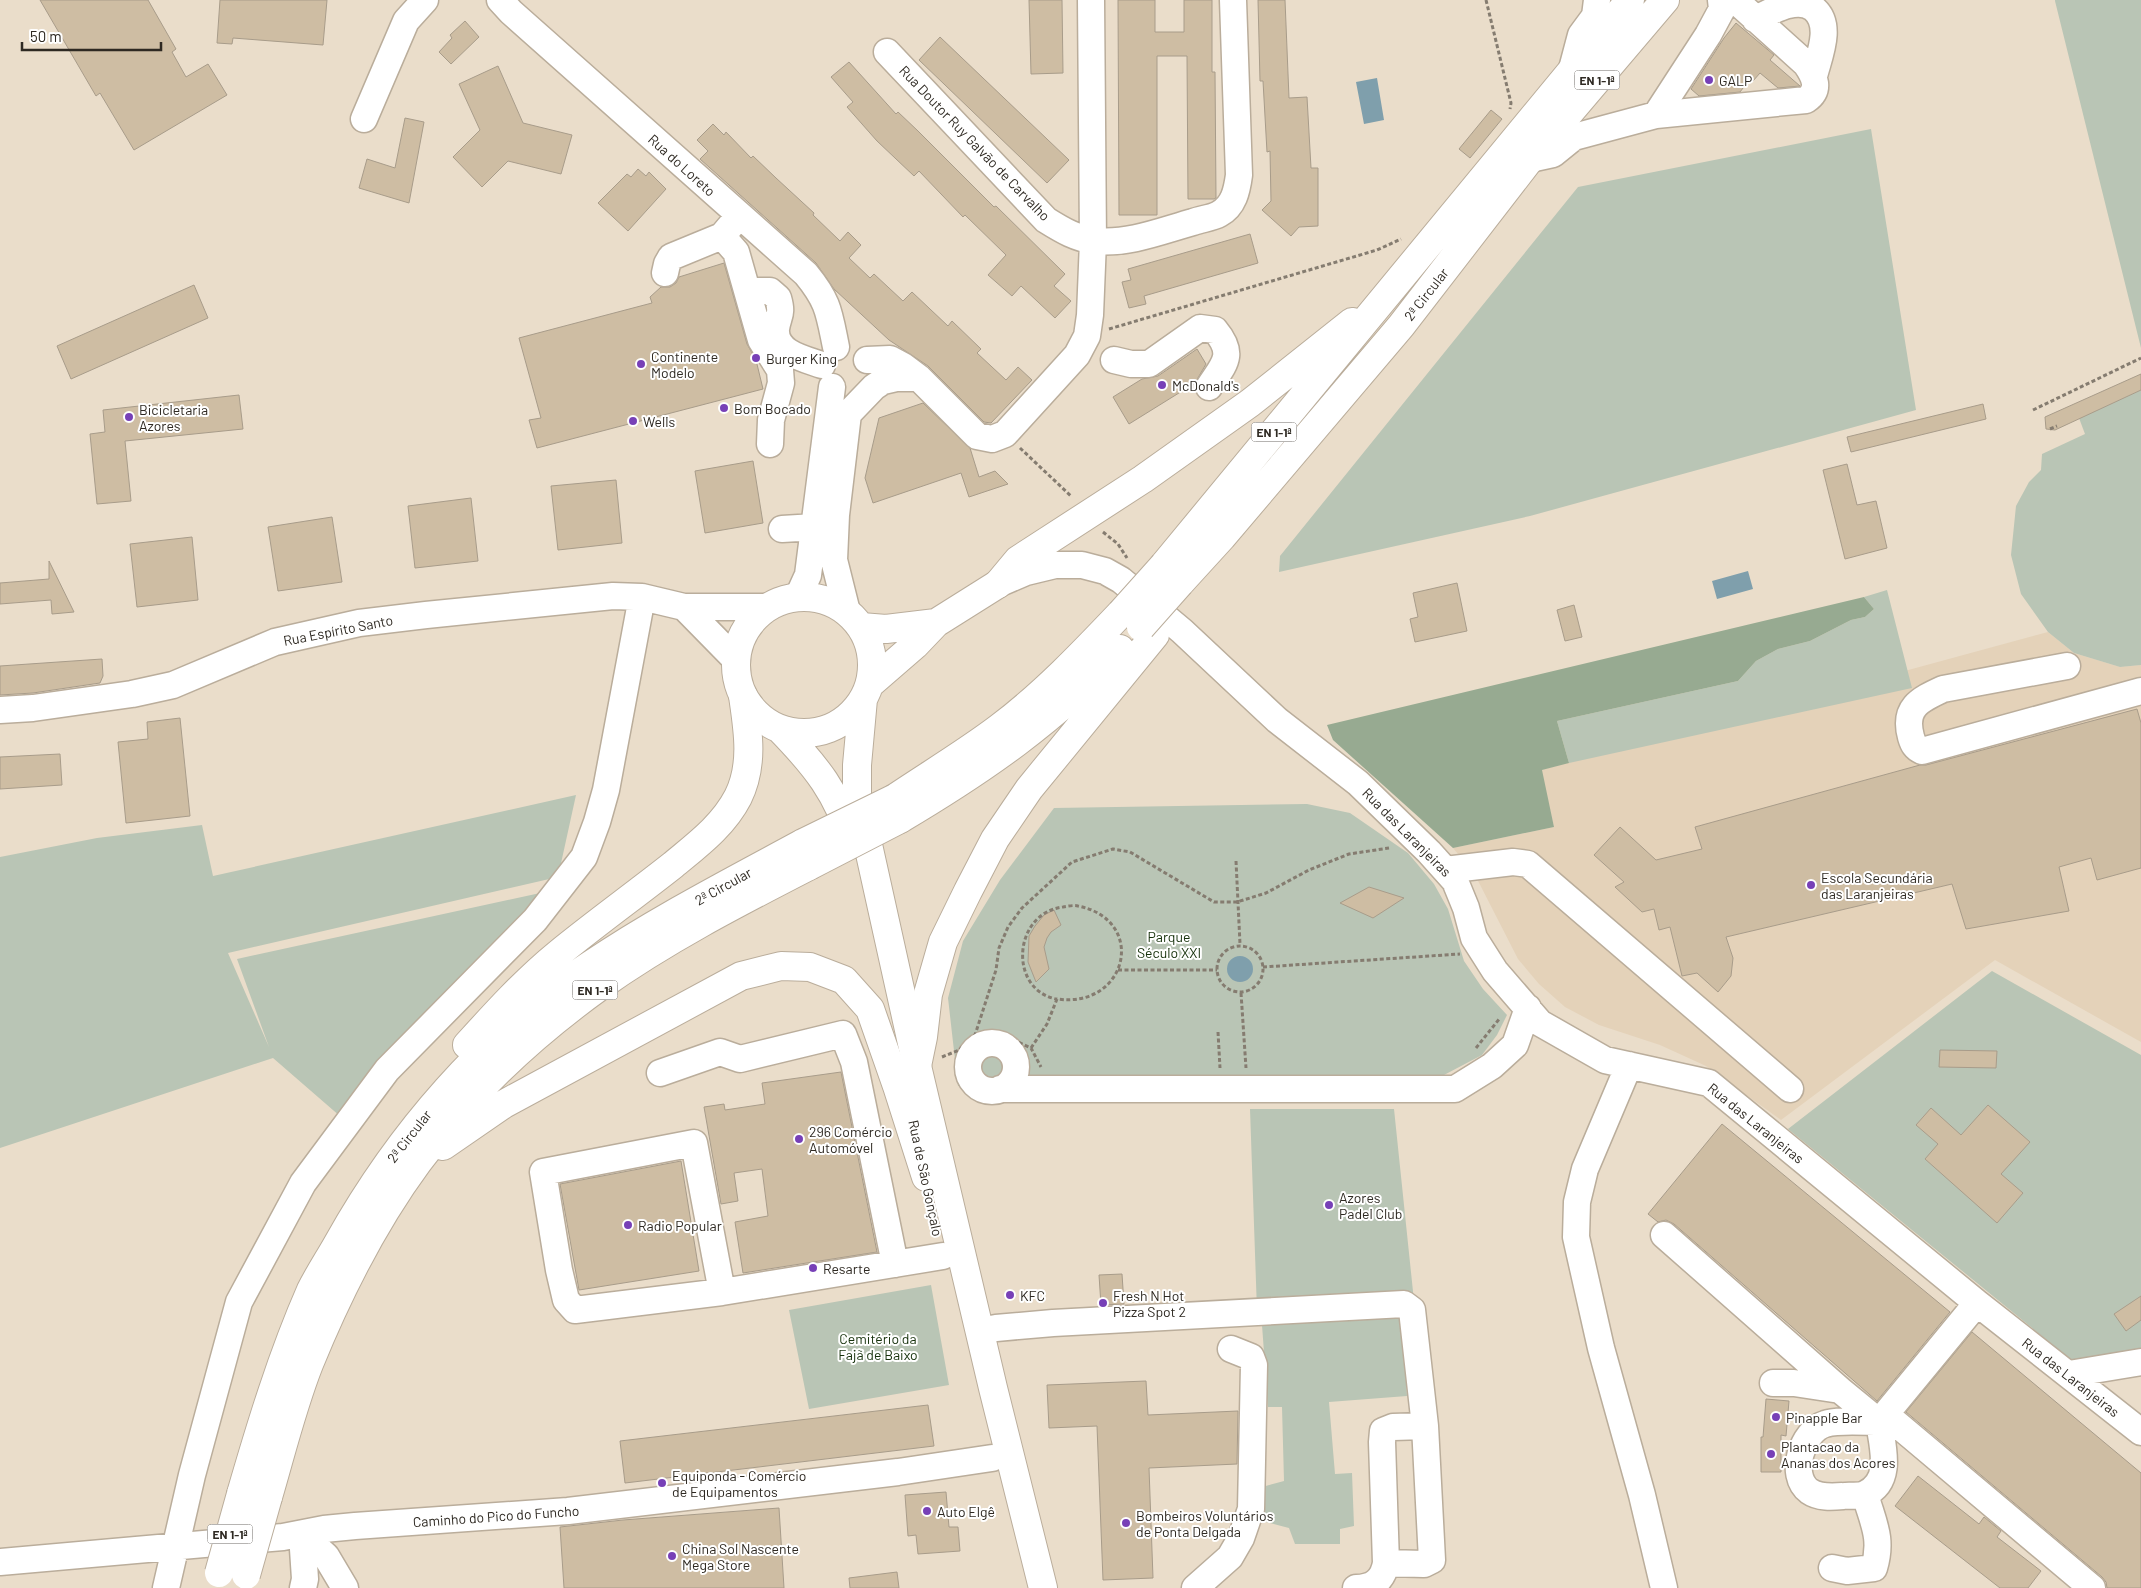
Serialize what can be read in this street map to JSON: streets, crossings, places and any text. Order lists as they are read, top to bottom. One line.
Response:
{"streets":{"main road":["EN 1-1ª","2ª Circular","Rua das Laranjeiras","Rua de São Gonçalo"],"street":["Rua Doutor Ruy Galvão de Carvalho","Rua do Loreto","Rua Espírito Santo","Caminho do Pico do Funcho"]},"crossings":[["EN 1-1ª","2ª Circular"],["Rua Espírito Santo","Rua das Laranjeiras"],["Rua Espírito Santo","Rua de São Gonçalo"],["Rua das Laranjeiras","Rua de São Gonçalo"],["Rua de São Gonçalo","Caminho do Pico do Funcho"]],"parks":["Parque Século XXI","Cemitério da Fajã de Baixo"],"places":["GALP","Burger King","Continente Modelo","McDonald's","Bom Bocado","Bicicletaria Azores","Wells","Escola Secundária das Laranjeiras","296 Comércio Automóvel","Azores Padel Club","Radio Popular","Resarte","KFC","Fresh N Hot Pizza Spot 2","Pinapple Bar","Plantacao da Ananas dos Acores","Equiponda - Comércio de Equipamentos","Auto Elgê","Bombeiros Voluntários de Ponta Delgada","China Sol Nascente Mega Store"],"scale_bar":"50 m"}
